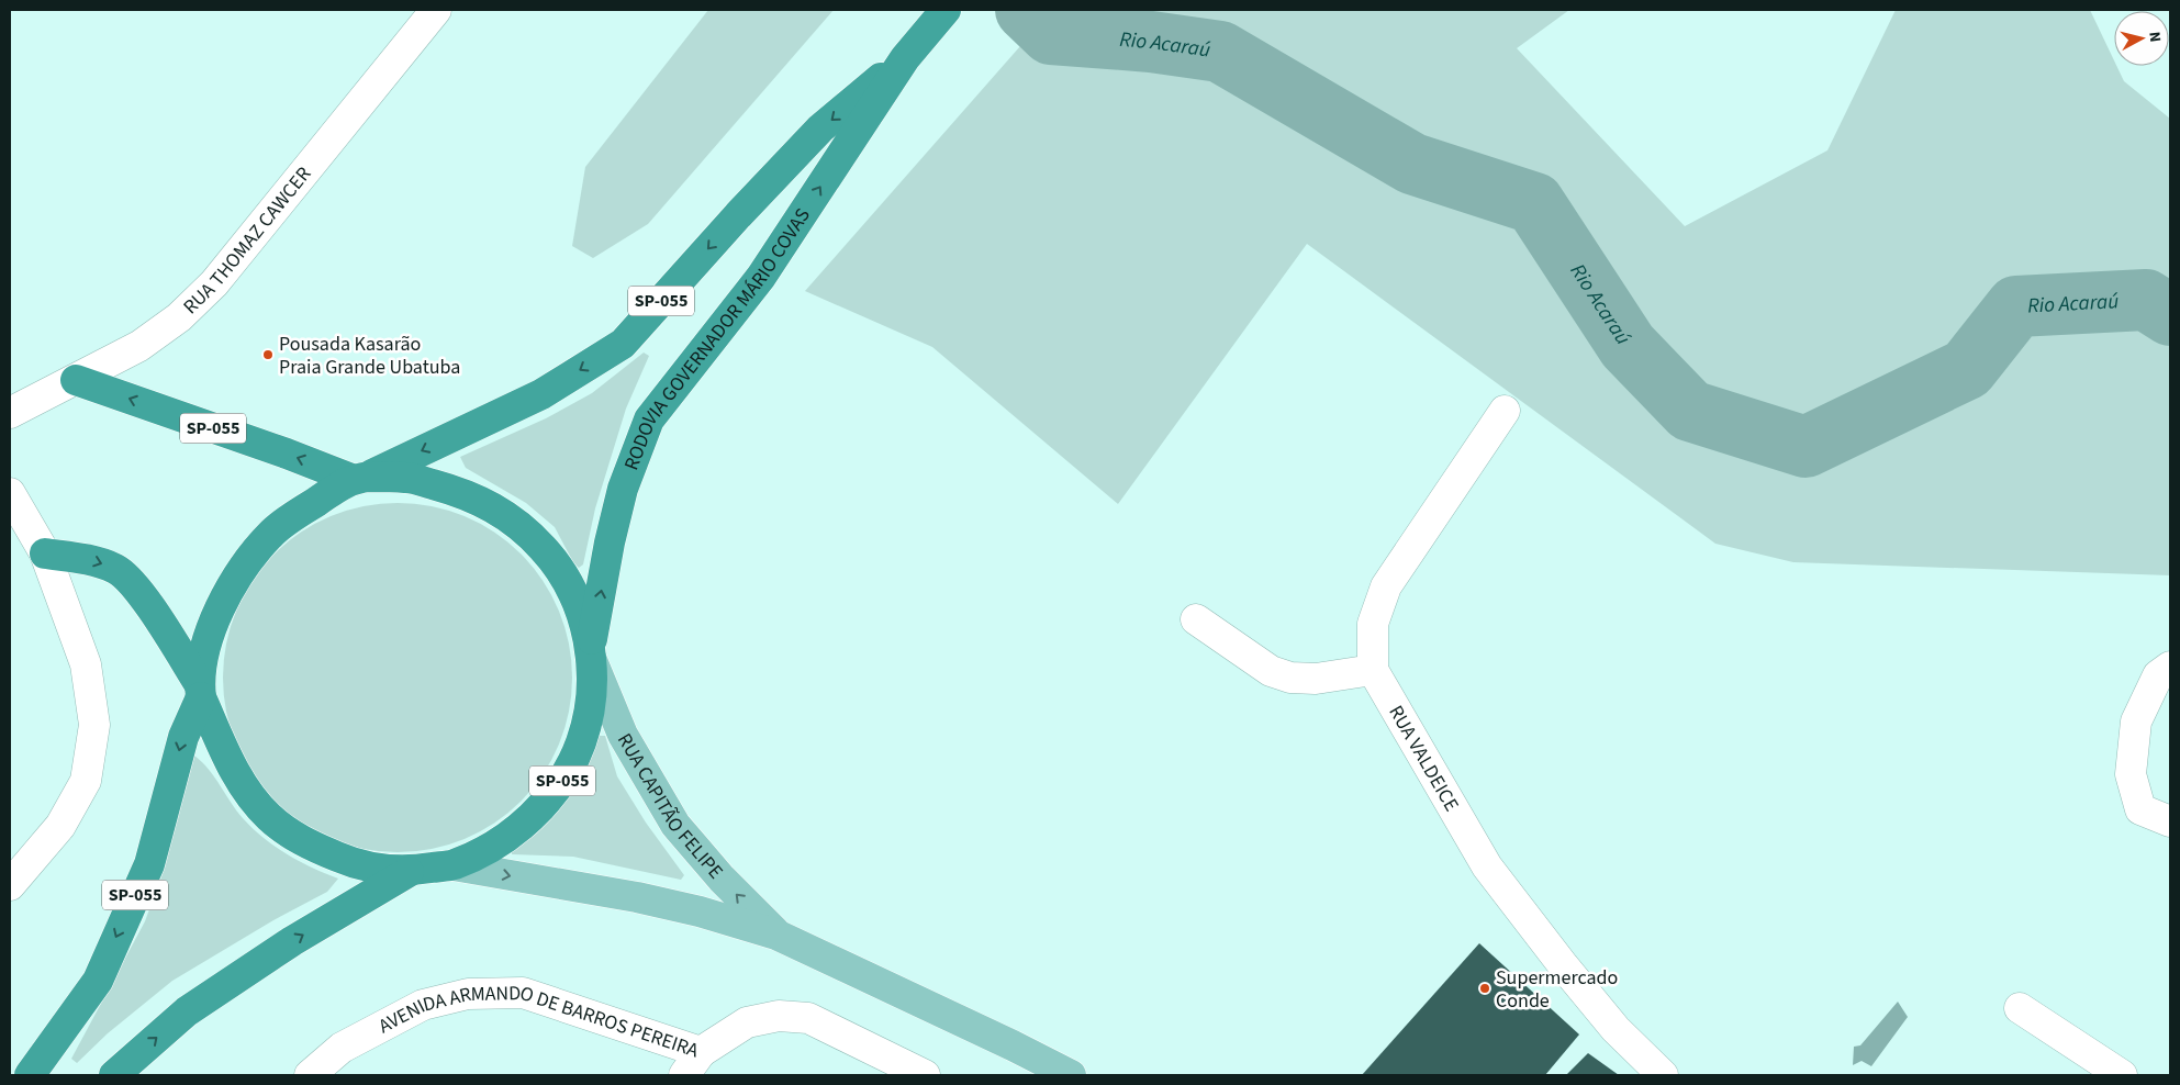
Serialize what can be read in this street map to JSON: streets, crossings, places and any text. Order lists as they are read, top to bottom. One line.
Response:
{"streets":{"highway":["SP-055","RODOVIA GOVERNADOR MÁRIO COVAS"],"main road":["RUA CAPITÃO FELIPE"],"street":["RUA THOMAZ CAWCER","RUA VALDEICE","AVENIDA ARMANDO DE BARROS PEREIRA"]},"crossings":[["RUA THOMAZ CAWCER","SP-055"],["SP-055","RODOVIA GOVERNADOR MÁRIO COVAS"],["RODOVIA GOVERNADOR MÁRIO COVAS","RUA CAPITÃO FELIPE"]],"water":["Rio Acaraú"],"places":["Pousada Kasarão Praia Grande Ubatuba","Supermercado Conde"],"north":"right"}
